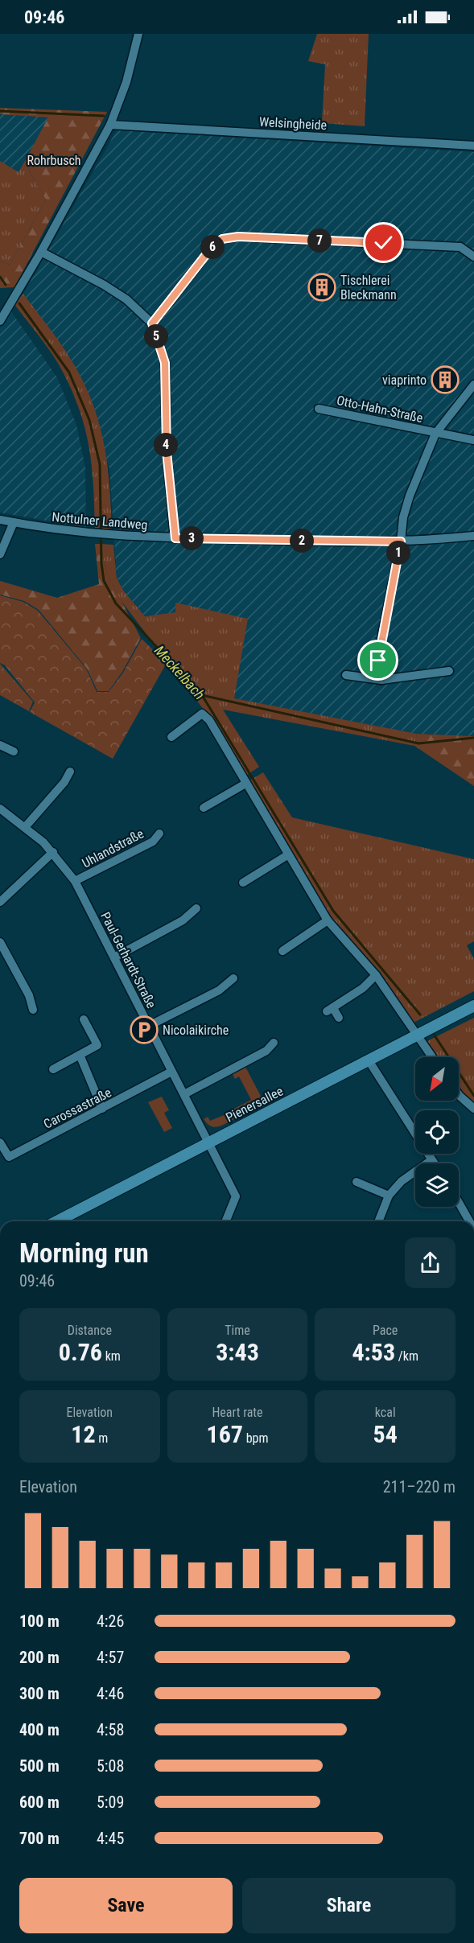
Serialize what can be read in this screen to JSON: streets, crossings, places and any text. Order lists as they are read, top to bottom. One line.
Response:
{"streets":{"main road":["Pienersallee"],"street":["Welsingheide","Otto-Hahn-Straße","Nottulner Landweg","Uhlandstraße","Paul-Gerhardt-Straße","Carossastraße"]},"crossings":[["Otto-Hahn-Straße","Nottulner Landweg"],["Uhlandstraße","Paul-Gerhardt-Straße"],["Paul-Gerhardt-Straße","Pienersallee"],["Paul-Gerhardt-Straße","Carossastraße"]],"water":["Meckelbach"],"parks":["Rohrbusch"],"places":{"building":["Tischlerei Bleckmann","viaprinto"],"parking":["Nicolaikirche"]},"north":"bottom left","page":{"status":"09:46","pins":["7","6","5","4","3","2","1"],"heading":["Morning run","09:46"],"stats":[["Distance","0.76 km"],["Time","3:43"],["Pace","4:53 /km"],["Elevation","12 m"],["Heart rate","167 bpm"],["kcal","54"]],"chart":["Elevation","211–220 m"],"list":[{"name":"100 m","note":"4:26"},{"name":"200 m","note":"4:57"},{"name":"300 m","note":"4:46"},{"name":"400 m","note":"4:58"},{"name":"500 m","note":"5:08"},{"name":"600 m","note":"5:09"},{"name":"700 m","note":"4:45"}],"buttons":["Save","Share"]}}
